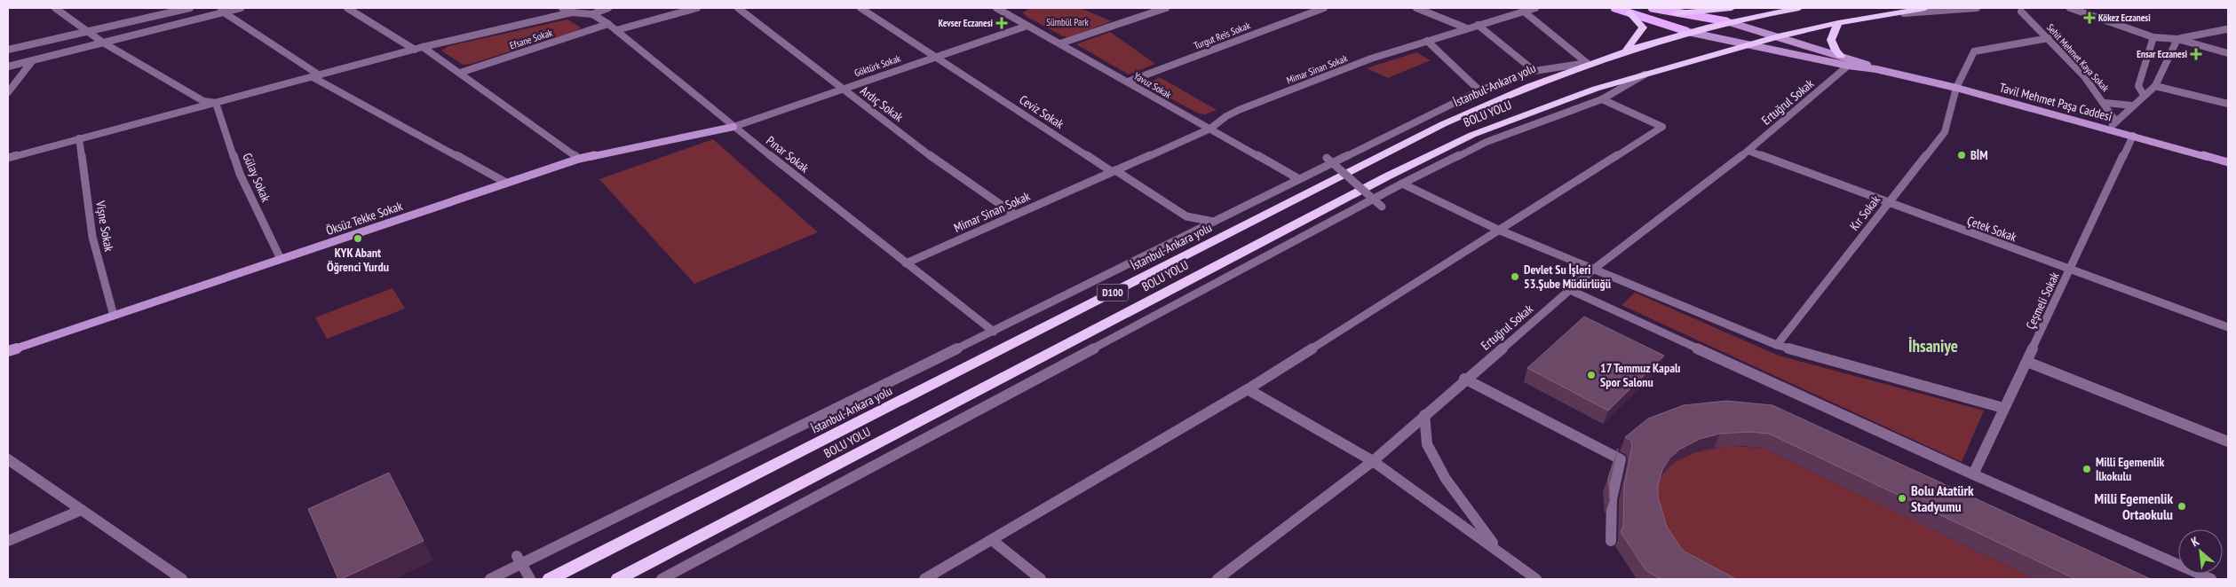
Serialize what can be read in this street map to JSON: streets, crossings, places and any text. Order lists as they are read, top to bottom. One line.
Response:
{"streets":{"highway":["İstanbul-Ankara yolu","BOLU YOLU","D100"],"main road":["Tavil Mehmet Paşa Caddesi","Öksüz Tekke Sokak"],"street":["Turgut Reis Sokak","Efsane Sokak","Sehit Mehmet Kaya Sokak","Göktürk Sokak","Mimar Sinan Sokak","Yavuz Sokak","Ertuğrul Sokak","Ardıç Sokak","Ceviz Sokak","Pınar Sokak","Gülay Sokak","Kır Sokak","Vişne Sokak","Çetek Sokak","Çeşmeli Sokak"]},"crossings":[["Turgut Reis Sokak","Yavuz Sokak"],["Efsane Sokak","Pınar Sokak"],["Sehit Mehmet Kaya Sokak","Kır Sokak"],["Göktürk Sokak","Yavuz Sokak"],["Göktürk Sokak","Ardıç Sokak"],["Göktürk Sokak","Ceviz Sokak"],["Göktürk Sokak","Pınar Sokak"],["Göktürk Sokak","Öksüz Tekke Sokak"],["Mimar Sinan Sokak","Yavuz Sokak"],["Mimar Sinan Sokak","Ardıç Sokak"],["Mimar Sinan Sokak","Ceviz Sokak"],["Mimar Sinan Sokak","Pınar Sokak"],["İstanbul-Ankara yolu","D100"],["Ertuğrul Sokak","Tavil Mehmet Paşa Caddesi"],["Ertuğrul Sokak","Çetek Sokak"],["Tavil Mehmet Paşa Caddesi","Kır Sokak"],["Tavil Mehmet Paşa Caddesi","Çeşmeli Sokak"],["BOLU YOLU","D100"],["Pınar Sokak","Öksüz Tekke Sokak"],["Gülay Sokak","Öksüz Tekke Sokak"],["Kır Sokak","Çetek Sokak"],["Öksüz Tekke Sokak","Vişne Sokak"],["Çetek Sokak","Çeşmeli Sokak"]],"districts":["İhsaniye"],"parks":["Sümbül Park"],"places":{"health":["Kökez Eczanesi","Kevser Eczanesi","Ensar Eczanesi"],"other":["BİM","KYK Abant Öğrenci Yurdu","Devlet Su İşleri 53.Şube Müdürlüğü","17 Temmuz Kapalı Spor Salonu","Milli Egemenlik İlkokulu","Bolu Atatürk Stadyumu","Milli Egemenlik Ortaokulu"]},"north":"top left"}
